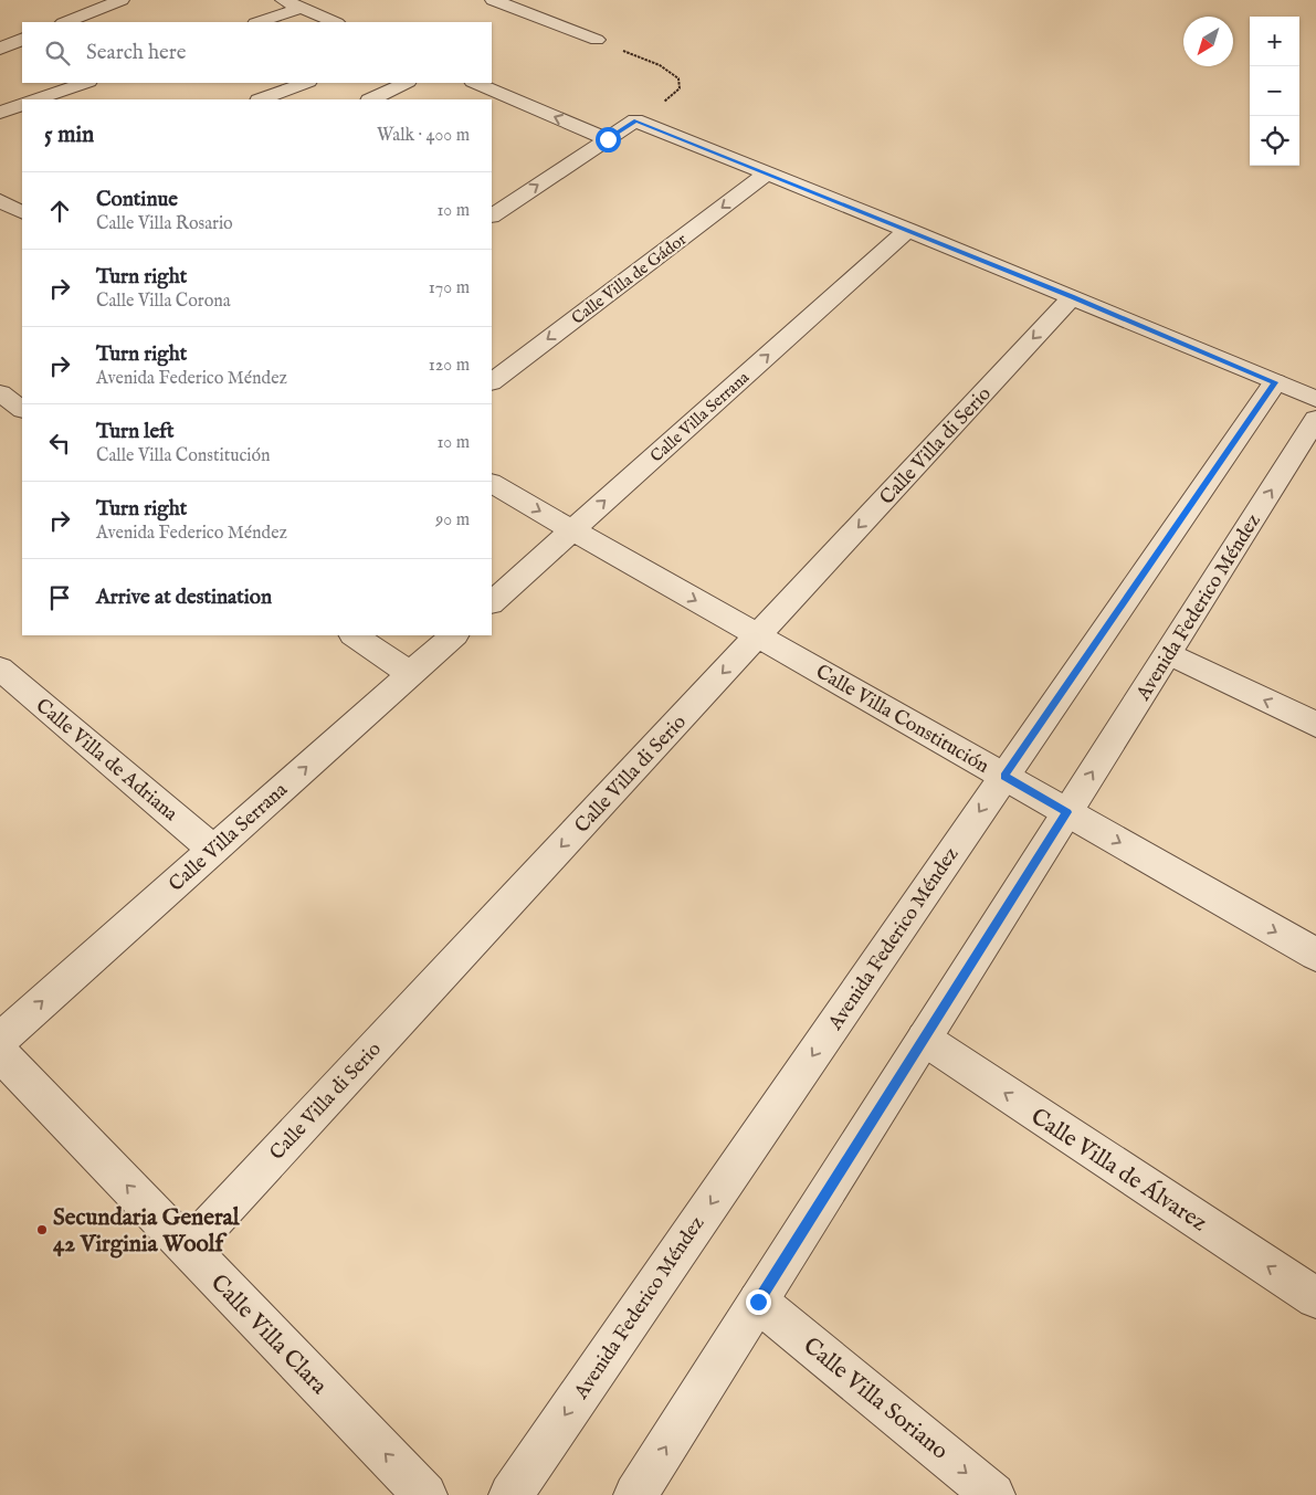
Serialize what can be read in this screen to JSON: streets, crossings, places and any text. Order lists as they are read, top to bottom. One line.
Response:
{"streets":{"street":["Calle Villa de Gádor","Calle Villa Serrana","Calle Villa di Serio","Avenida Federico Méndez","Calle Villa Constitución","Calle Villa de Adriana","Calle Villa de Álvarez","Calle Villa Clara","Calle Villa Soriano"]},"crossings":[["Calle Villa Serrana","Calle Villa Constitución"],["Calle Villa Serrana","Calle Villa de Adriana"],["Calle Villa di Serio","Calle Villa Constitución"],["Calle Villa di Serio","Calle Villa Clara"],["Avenida Federico Méndez","Calle Villa Constitución"],["Avenida Federico Méndez","Calle Villa de Álvarez"],["Avenida Federico Méndez","Calle Villa Soriano"]],"one_way":["Calle Villa Serrana","Calle Villa di Serio","Calle Villa de Álvarez","Calle Villa Clara","Calle Villa Soriano"],"places":["Secundaria General 42 Virginia Woolf"],"north":"bottom left","page":{"map_buttons":["+","−"],"search":"Search here","heading":["5 min","Walk · 400 m"],"list":[["Continue","Calle Villa Rosario","10 m"],["Turn right","Calle Villa Corona","170 m"],["Turn right","Avenida Federico Méndez","120 m"],["Turn left","Calle Villa Constitución","10 m"],["Turn right","Avenida Federico Méndez","90 m"],"Arrive at destination"]}}
